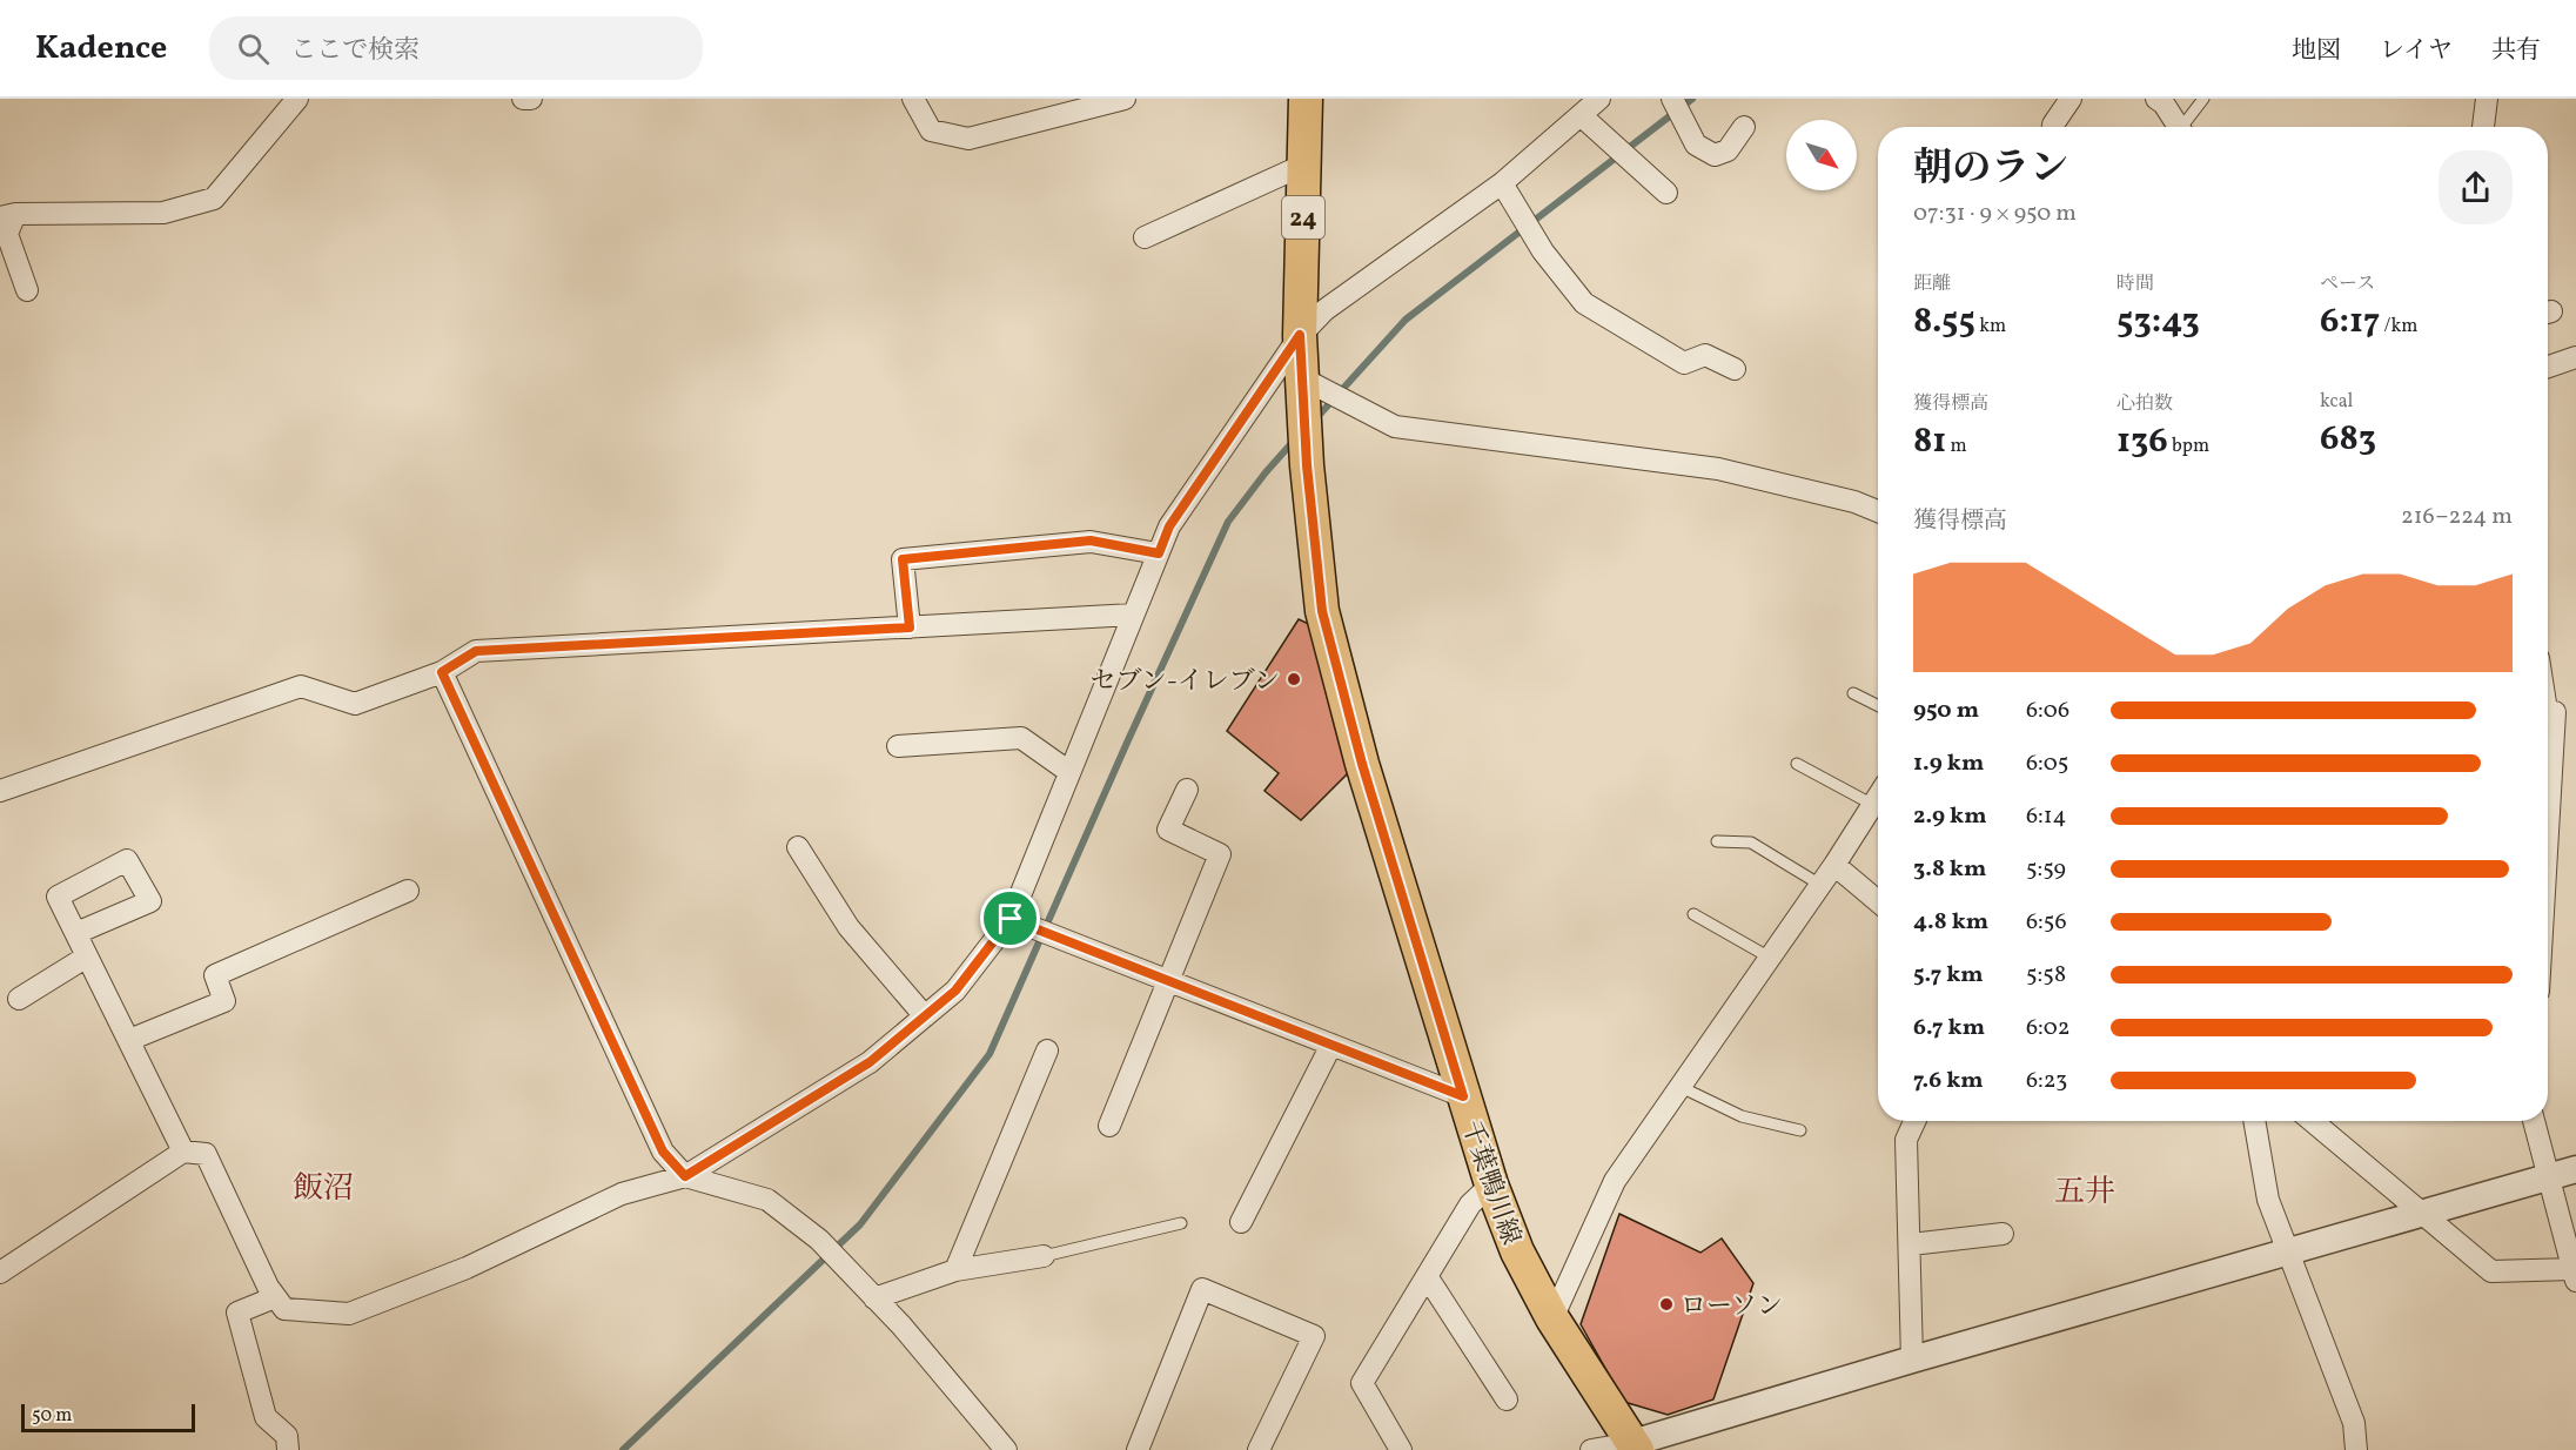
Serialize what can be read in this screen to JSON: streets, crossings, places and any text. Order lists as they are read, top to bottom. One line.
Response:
{"streets":{"main road":["24","千葉鴨川線"]},"districts":["飯沼","五井"],"places":["セブン-イレブン","ローソン"],"scale_bar":"50 m","north":"bottom right","page":{"header":"Kadence","search":"ここで検索","nav":["地図","レイヤ","共有"],"heading":["朝のラン","07:31 · 9 × 950 m"],"stats":[["距離","8.55 km"],["時間","53:43"],["ペース","6:17 /km"],["獲得標高","81 m"],["心拍数","136 bpm"],["kcal","683"]],"chart":["獲得標高","216–224 m"],"list":[{"name":"950 m","note":"6:06"},{"name":"1.9 km","note":"6:05"},{"name":"2.9 km","note":"6:14"},{"name":"3.8 km","note":"5:59"},{"name":"4.8 km","note":"6:56"},{"name":"5.7 km","note":"5:58"},{"name":"6.7 km","note":"6:02"},{"name":"7.6 km","note":"6:23"}],"scale":"50 m"}}
